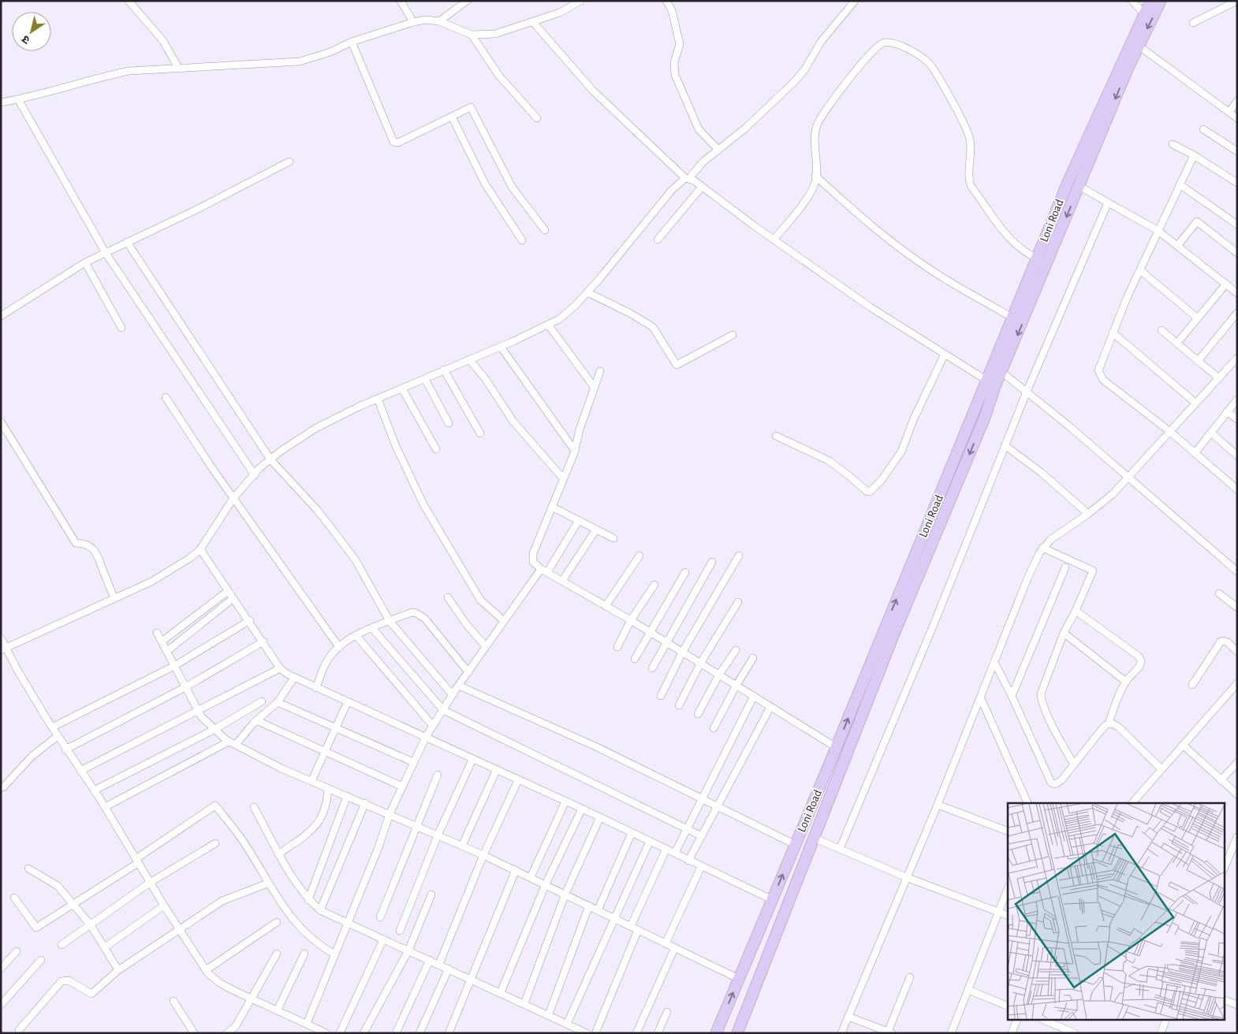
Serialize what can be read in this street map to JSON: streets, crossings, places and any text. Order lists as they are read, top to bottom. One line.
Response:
{"streets":{"highway":["Loni Road"]},"north":"bottom left"}
